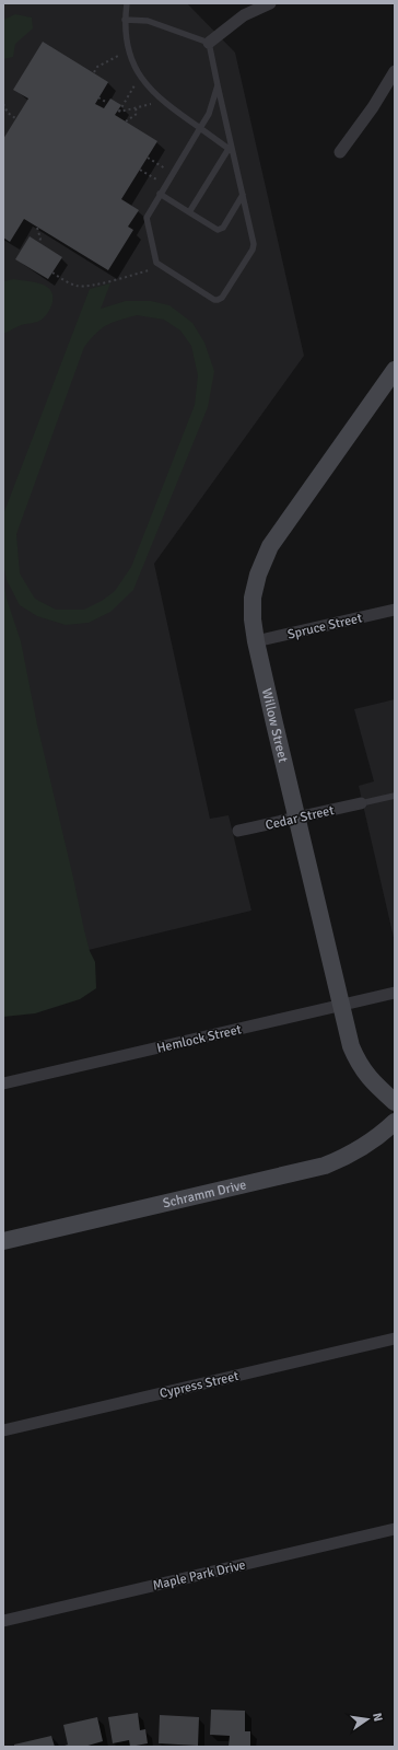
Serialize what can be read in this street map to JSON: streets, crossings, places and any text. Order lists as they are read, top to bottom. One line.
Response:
{"streets":{"street":["Spruce Street","Willow Street","Cedar Street","Hemlock Street","Schramm Drive","Cypress Street","Maple Park Drive"]},"crossings":[["Spruce Street","Willow Street"],["Willow Street","Cedar Street"],["Willow Street","Hemlock Street"]],"north":"right"}
